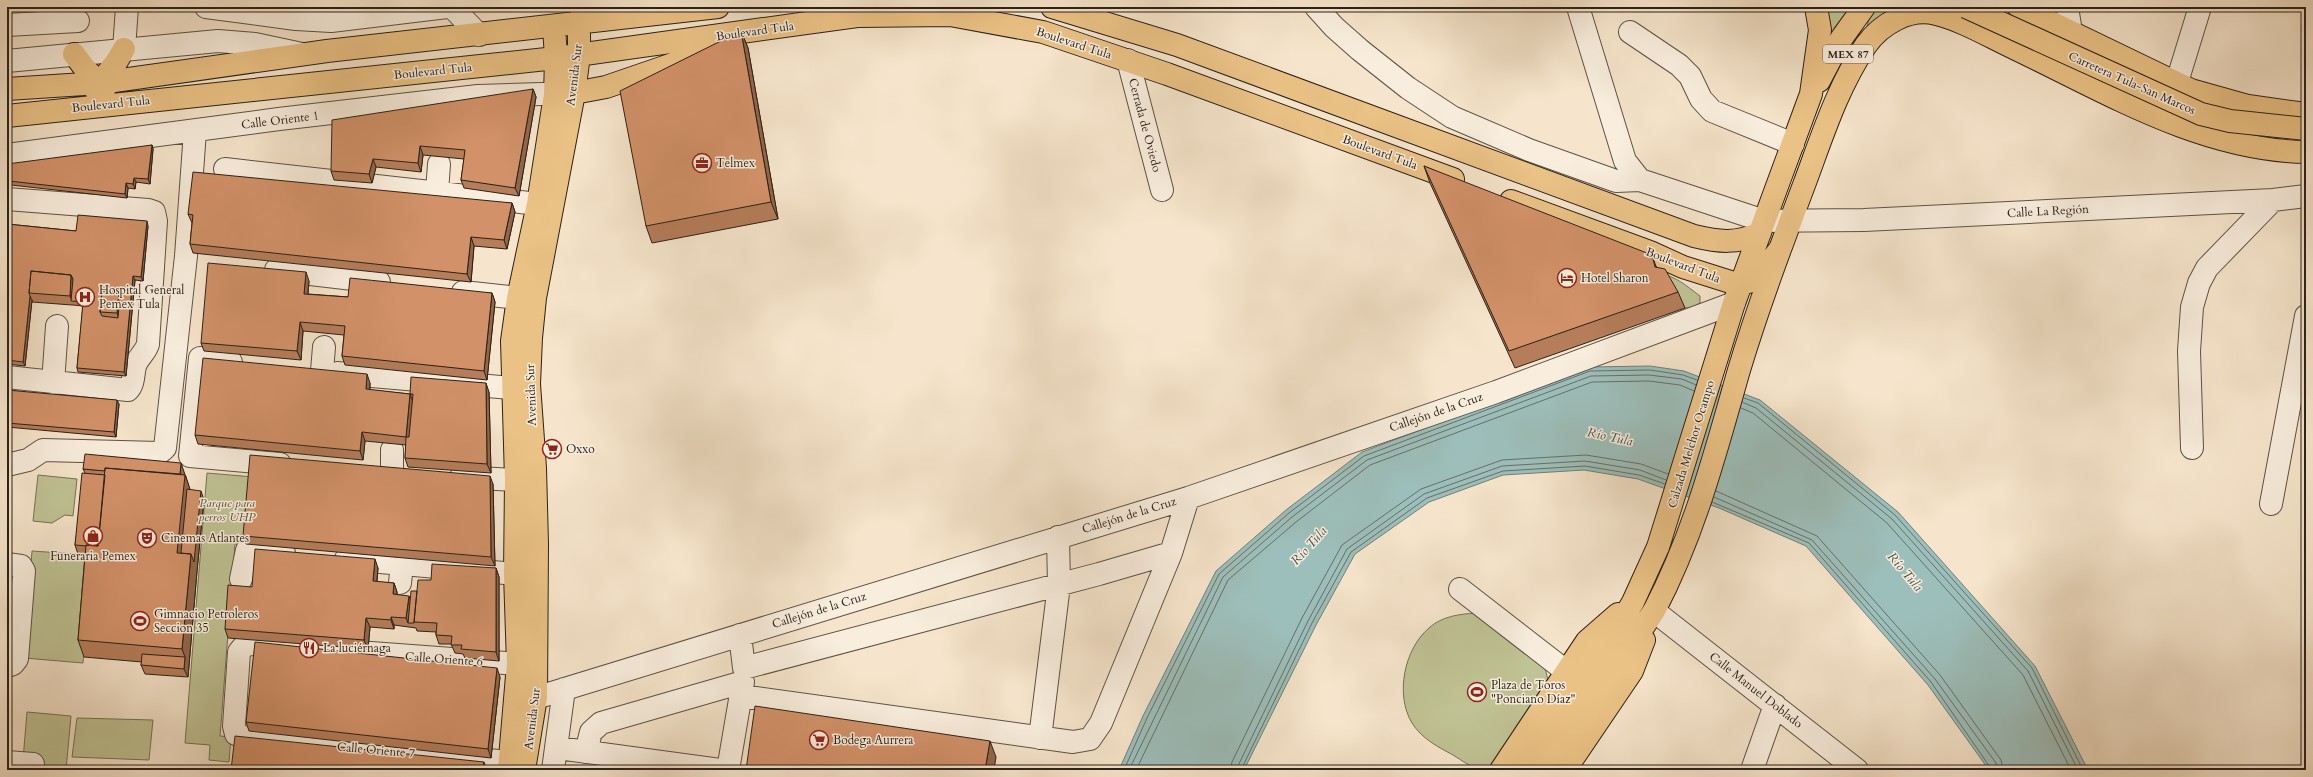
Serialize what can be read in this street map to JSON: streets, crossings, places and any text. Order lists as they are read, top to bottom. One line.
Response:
{"streets":{"main road":["Boulevard Tula","MEX 87","Avenida Sur","Carretera Tula-San Marcos","Calzada Melchor Ocampo"],"street":["Calle Oriente 1","Cerrada de Oviedo","Calle La Región","Callejón de la Cruz","Calle Oriente 6","Calle Manuel Doblado","Calle Oriente 7"]},"crossings":[["Boulevard Tula","Avenida Sur"],["Boulevard Tula","Cerrada de Oviedo"],["Boulevard Tula","Callejón de la Cruz"],["Boulevard Tula","Calzada Melchor Ocampo"],["MEX 87","Calzada Melchor Ocampo"],["Avenida Sur","Calle Oriente 1"],["Avenida Sur","Callejón de la Cruz"],["Avenida Sur","Calle Oriente 6"],["Avenida Sur","Calle Oriente 7"],["Calle La Región","Calzada Melchor Ocampo"],["Callejón de la Cruz","Calzada Melchor Ocampo"],["Calzada Melchor Ocampo","Calle Manuel Doblado"],["Calle Oriente 6","Calle Oriente 7"]],"water":["Río Tula"],"parks":["Parque para perros UHP"],"places":{"office":["Telmex"],"hotel":["Hotel Sharon"],"hospital":["Hospital General Pemex Tula"],"supermarket":["Oxxo","Bodega Aurrera"],"shop":["Funeraria Pemex"],"theatre":["Cinemas Atlantes"],"sports":["Gimnacio Petroleros Seccion 35","Plaza de Toros \"Ponciano Díaz\""],"restaurant":["La luciérnaga"]}}
